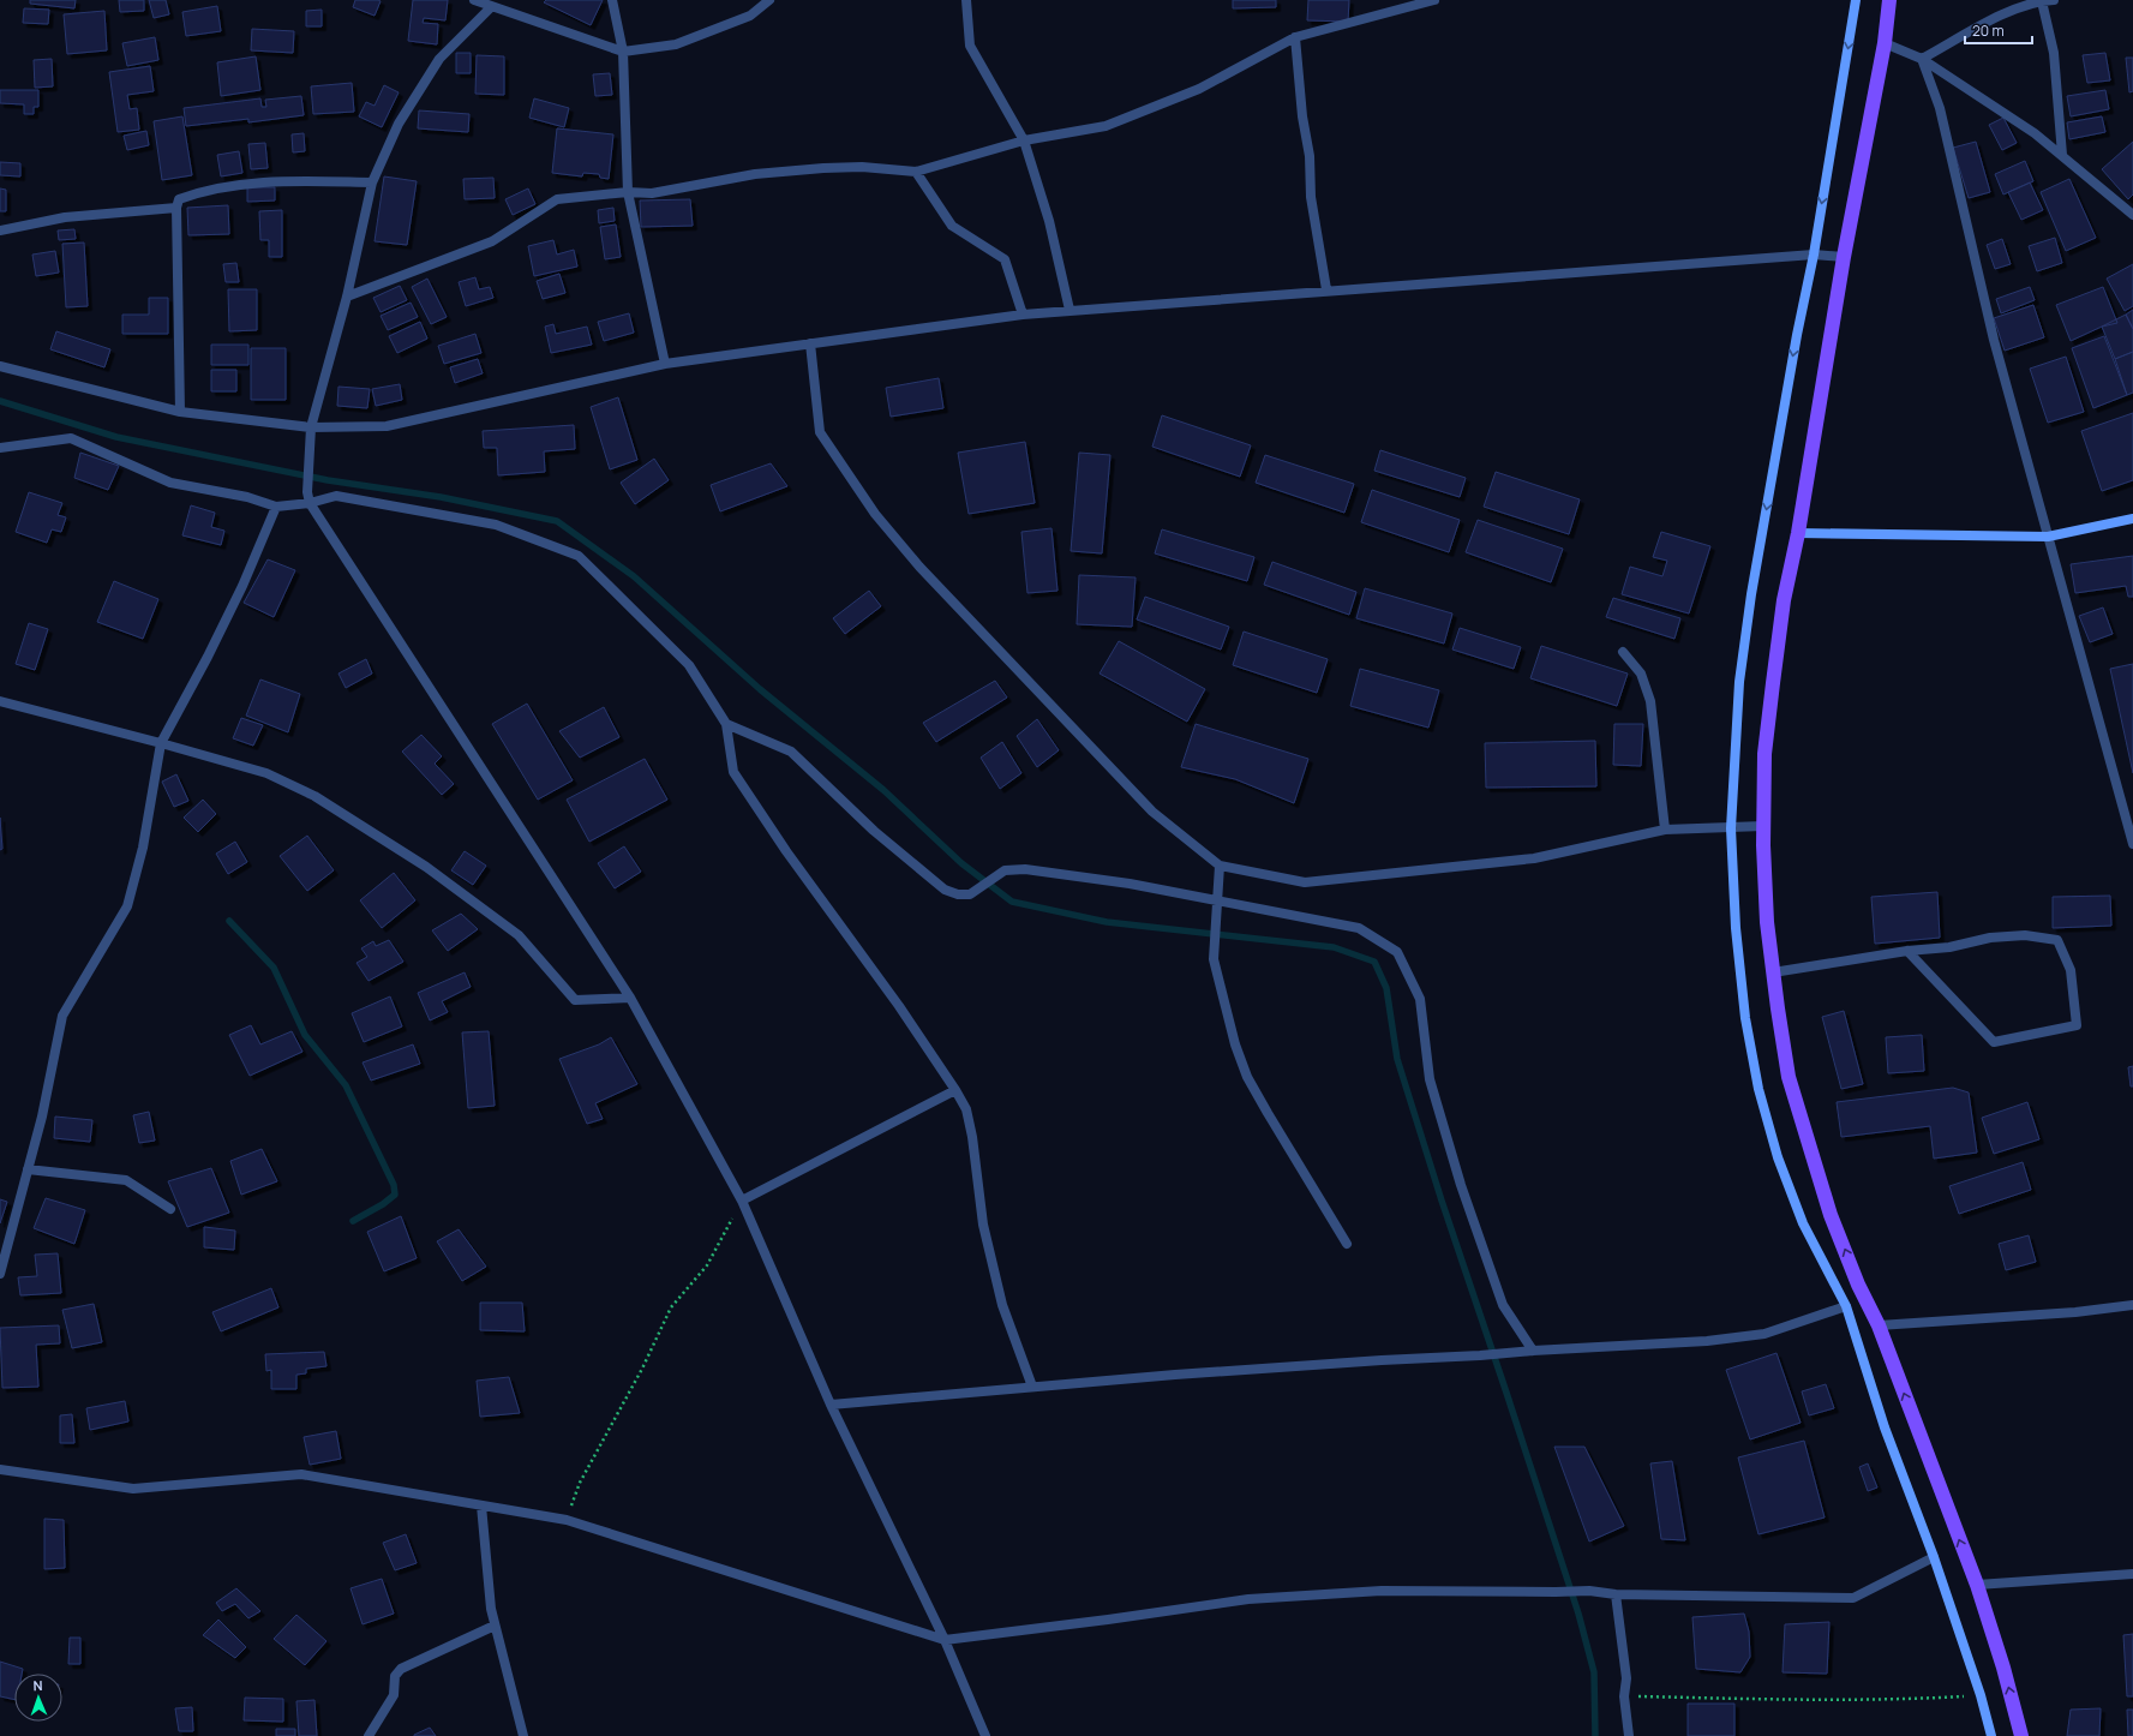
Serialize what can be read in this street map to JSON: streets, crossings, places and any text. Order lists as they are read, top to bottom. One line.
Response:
{"scale_bar":"20 m","north":"top"}
